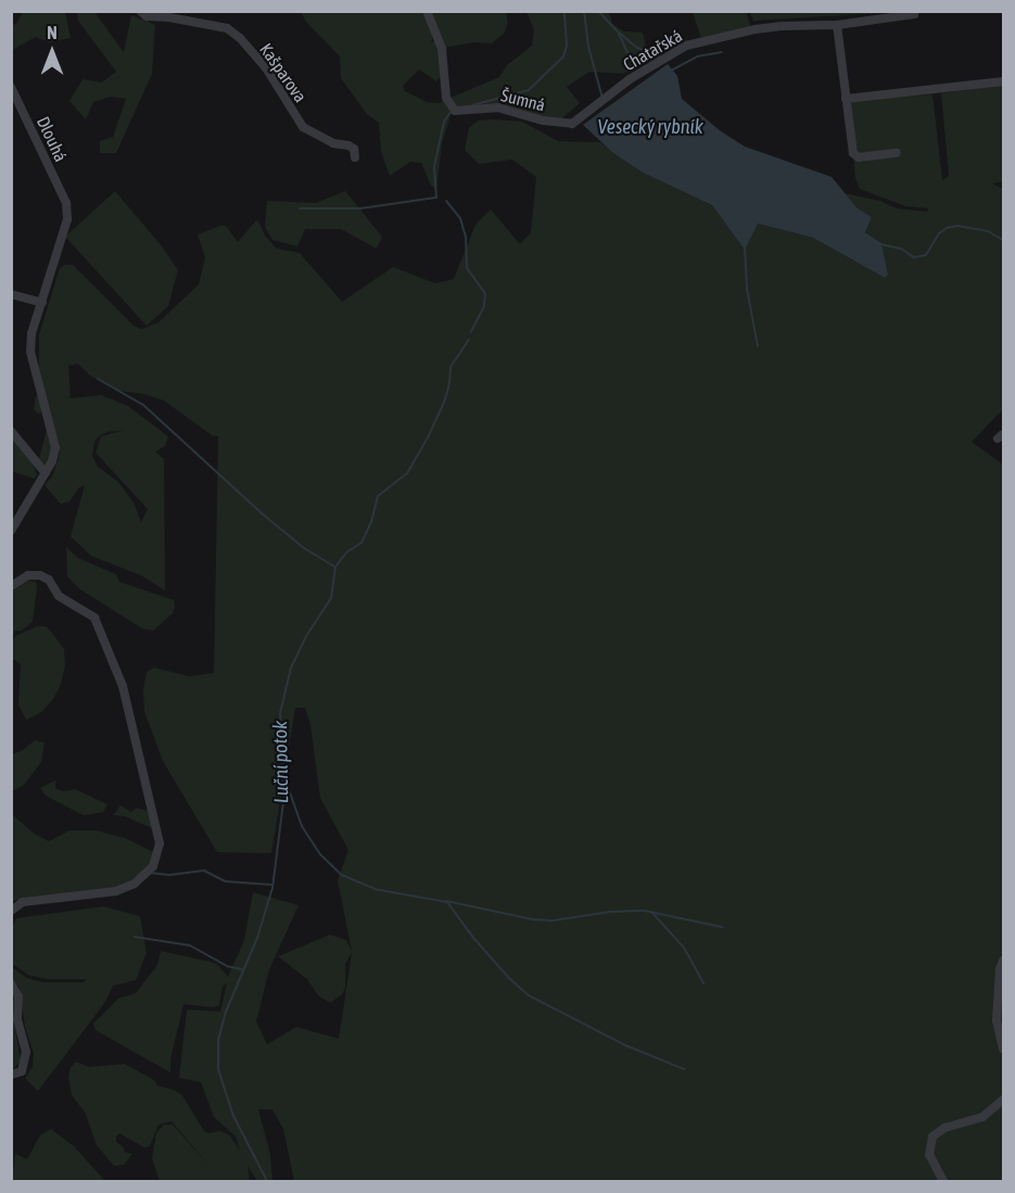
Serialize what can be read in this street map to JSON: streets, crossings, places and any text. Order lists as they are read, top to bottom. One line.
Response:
{"streets":{"street":["Chatařská","Kašparova","Šumná","Dlouhá"]},"crossings":[["Chatařská","Šumná"]],"water":["Vesecký rybník","Luční potok"],"north":"top"}
